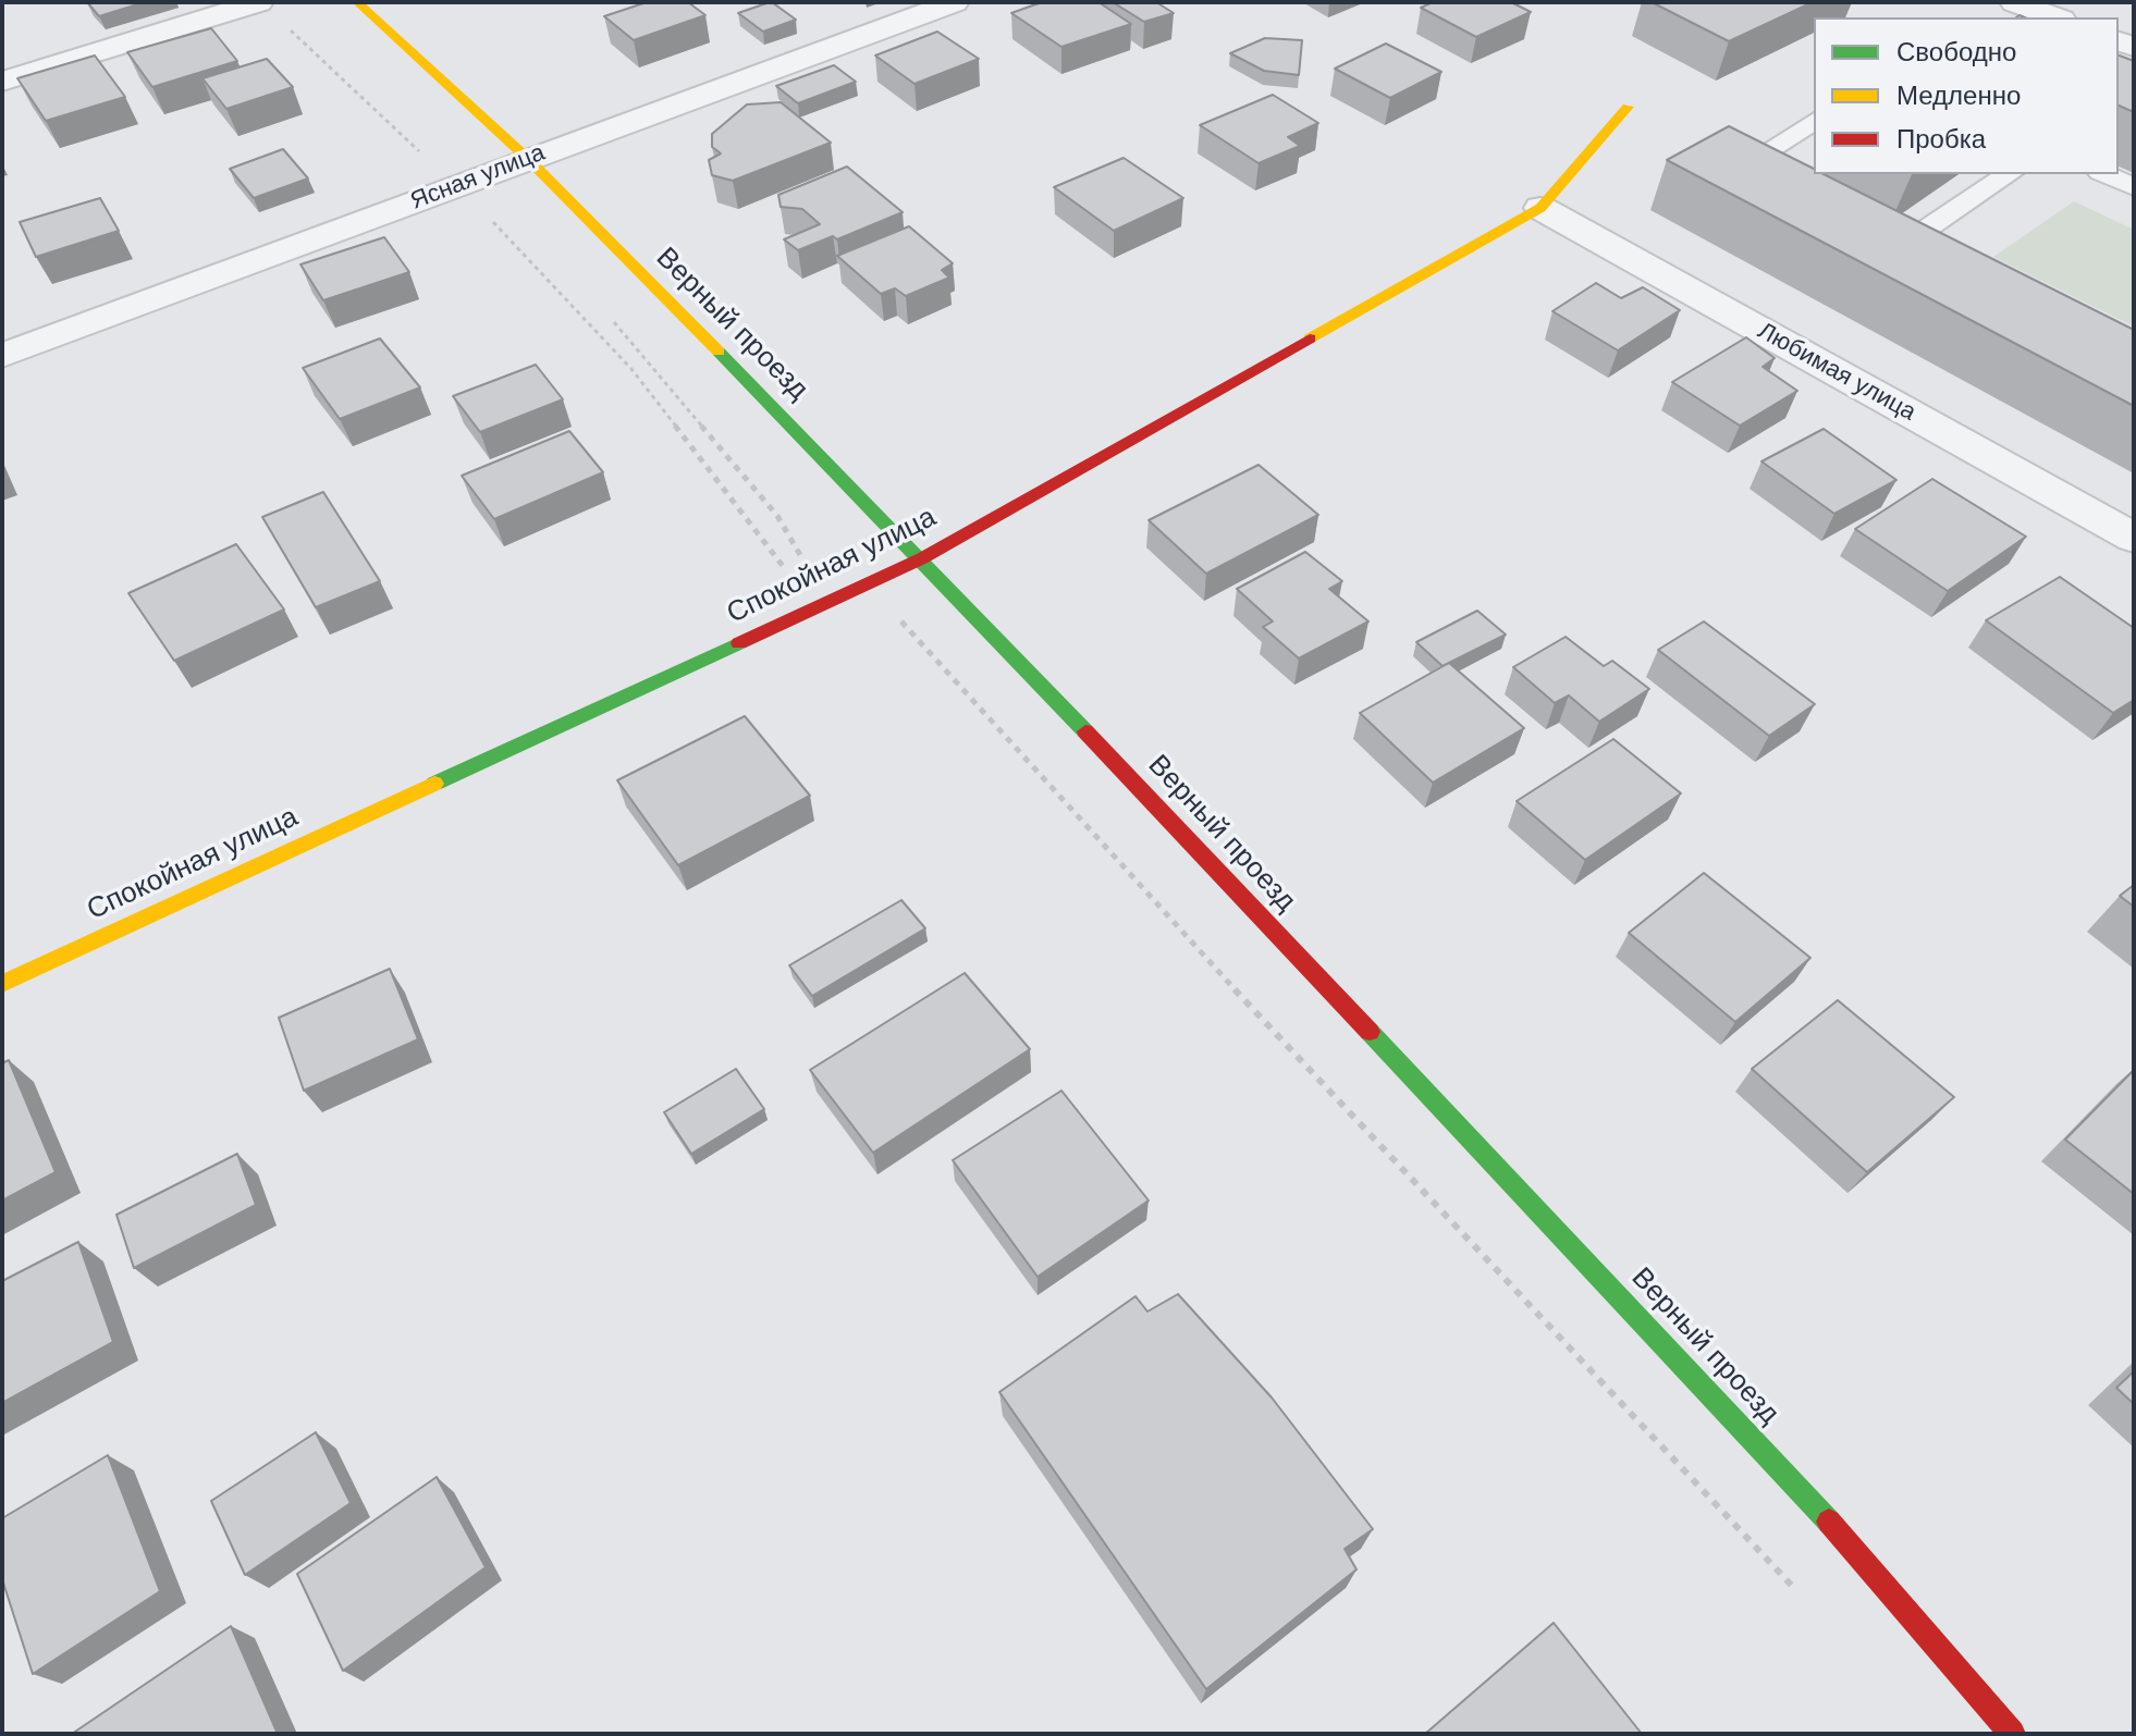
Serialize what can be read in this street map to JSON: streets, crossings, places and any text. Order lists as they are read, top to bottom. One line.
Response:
{"streets":{"street":["Ясная улица","Верный проезд","Любимая улица","Спокойная улица"]},"crossings":[["Ясная улица","Верный проезд"],["Верный проезд","Спокойная улица"],["Любимая улица","Спокойная улица"]],"legend":["Свободно","Медленно","Пробка"]}
